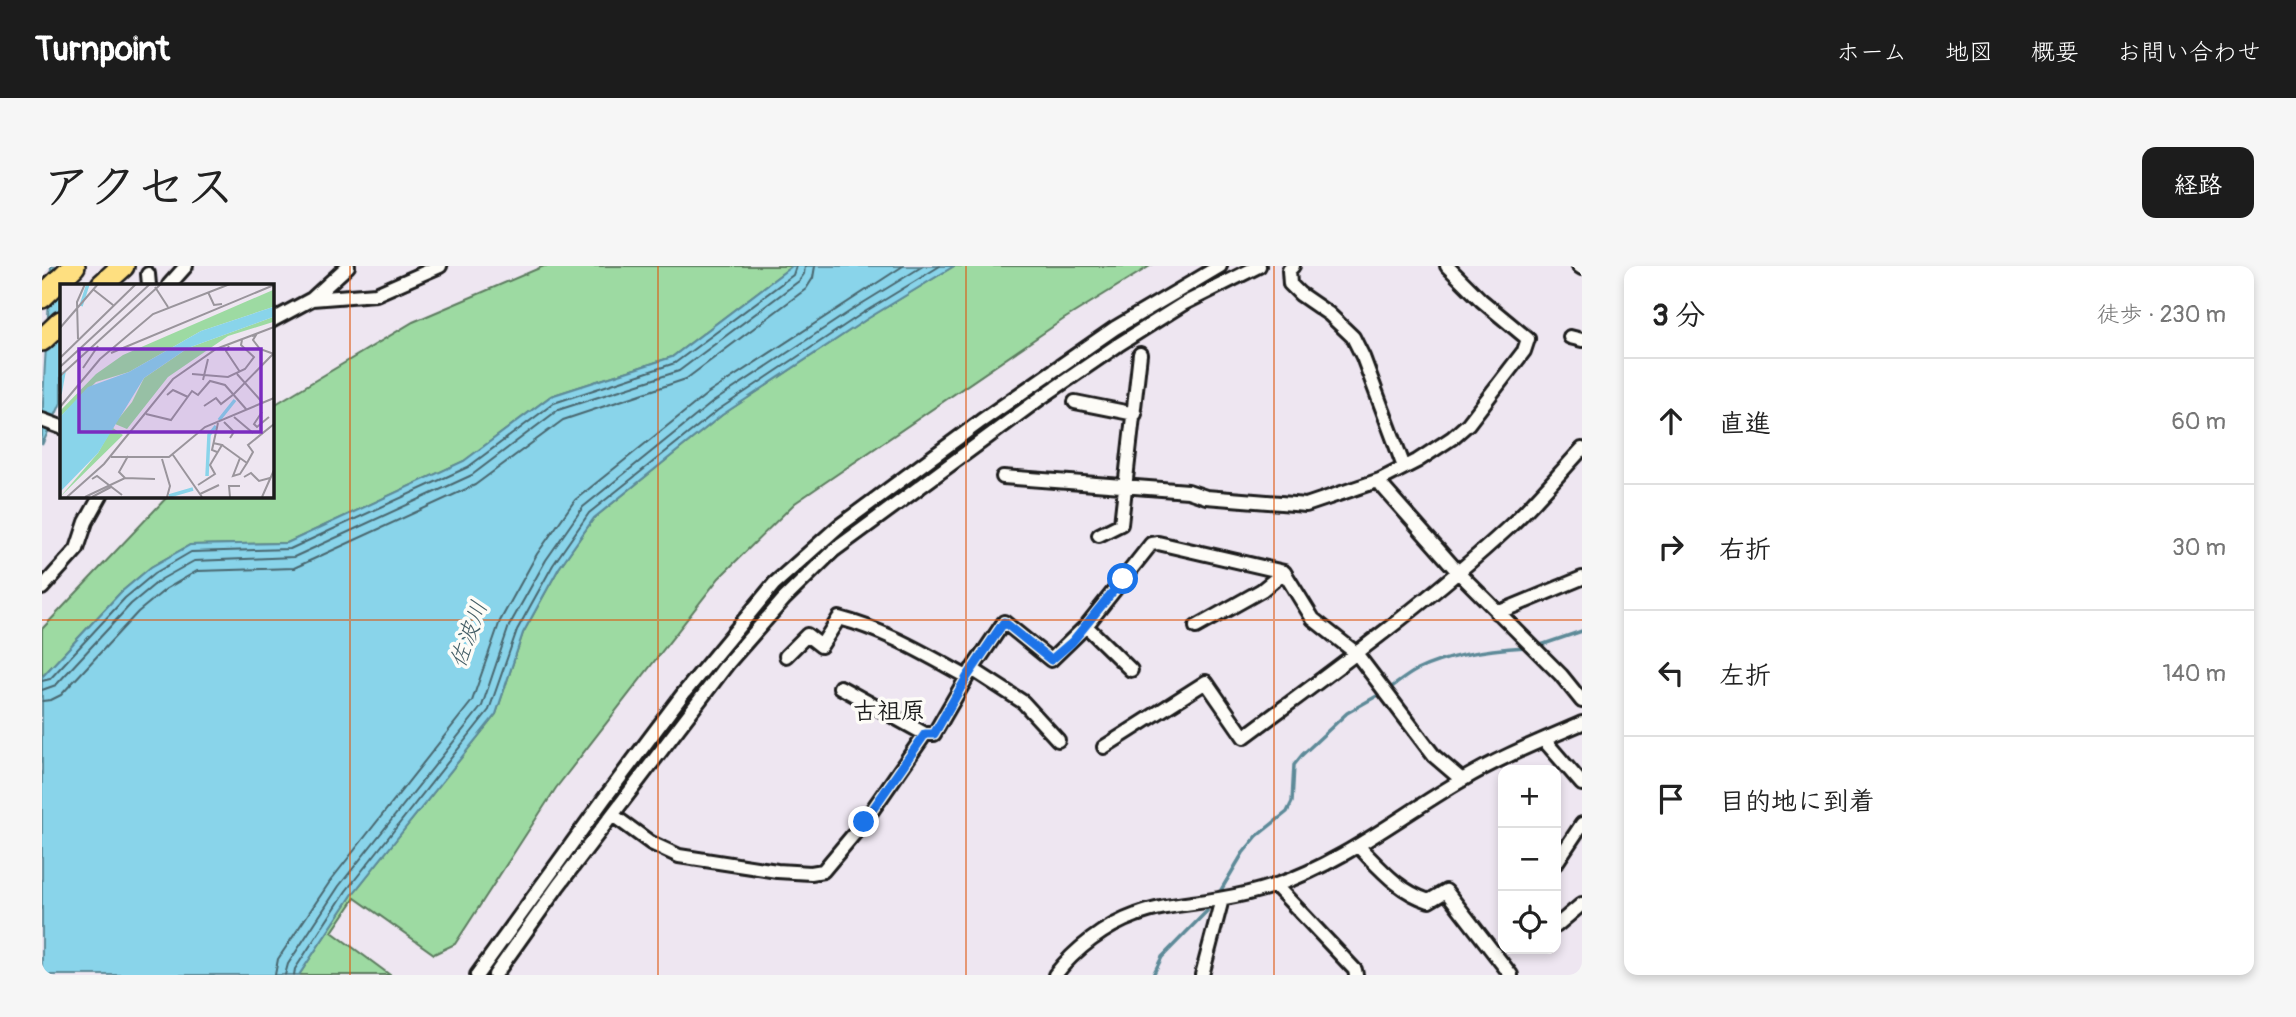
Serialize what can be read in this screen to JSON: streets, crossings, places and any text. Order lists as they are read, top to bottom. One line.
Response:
{"districts":["古祖原"],"water":["佐波川"],"page":{"header":"Turnpoint","nav":["ホーム","地図","概要","お問い合わせ"],"title":"アクセス","buttons":"経路","heading":["3 分","徒歩 · 230 m"],"list":[["直進","60 m"],["右折","30 m"],["左折","140 m"],"目的地に到着"],"map_buttons":["+","−"]}}
